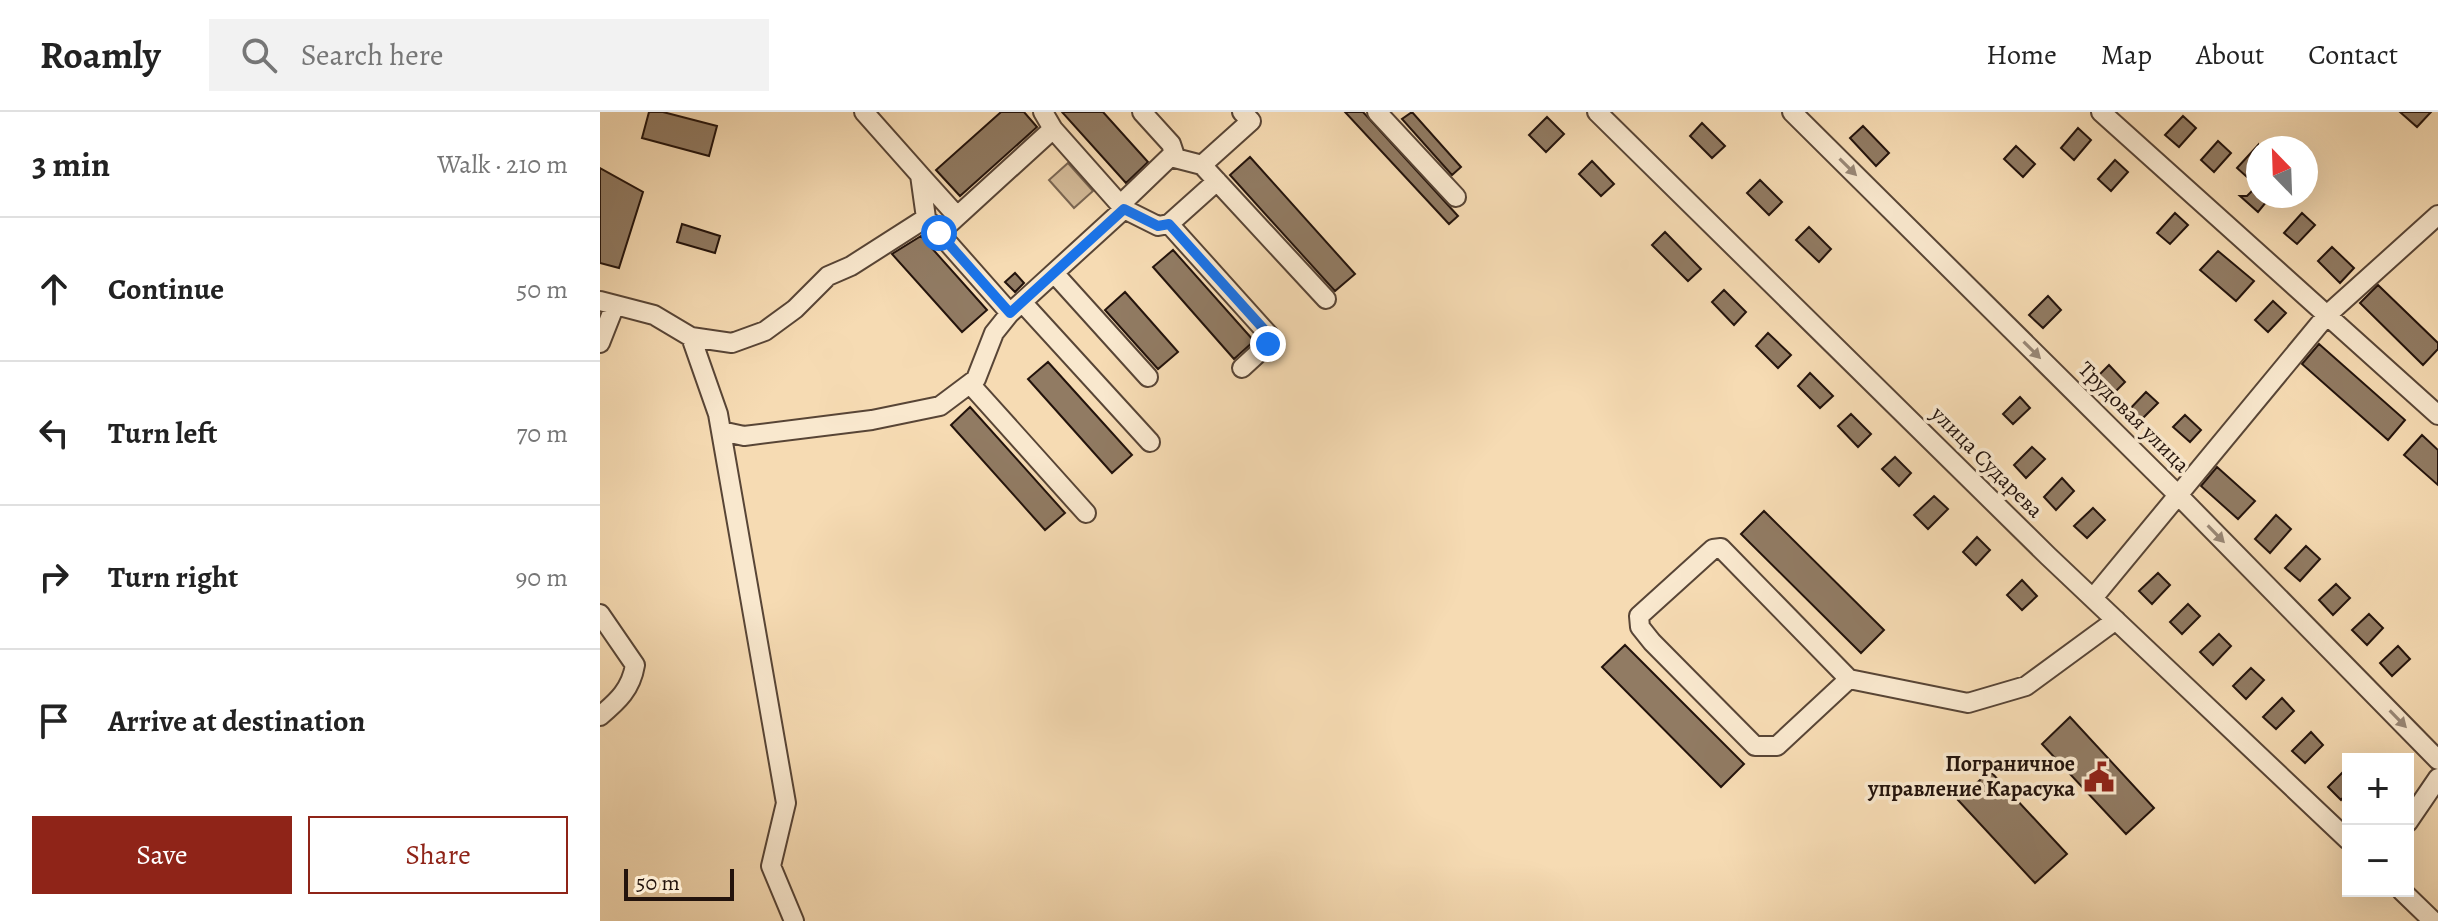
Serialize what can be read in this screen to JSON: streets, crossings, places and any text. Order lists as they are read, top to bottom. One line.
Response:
{"streets":{"street":["Трудовая улица","улица Сударева"]},"one_way":["Трудовая улица"],"places":{"public building":["Пограничное управление Карасука"]},"scale_bar":"50 m","north":"top left","page":{"header":"Roamly","search":"Search here","nav":["Home","Map","About","Contact"],"heading":["3 min","Walk · 210 m"],"list":[["Continue","50 m"],["Turn left","70 m"],["Turn right","90 m"],"Arrive at destination"],"map_buttons":["+","−"],"buttons":["Save","Share"],"scale":"50 m"}}
